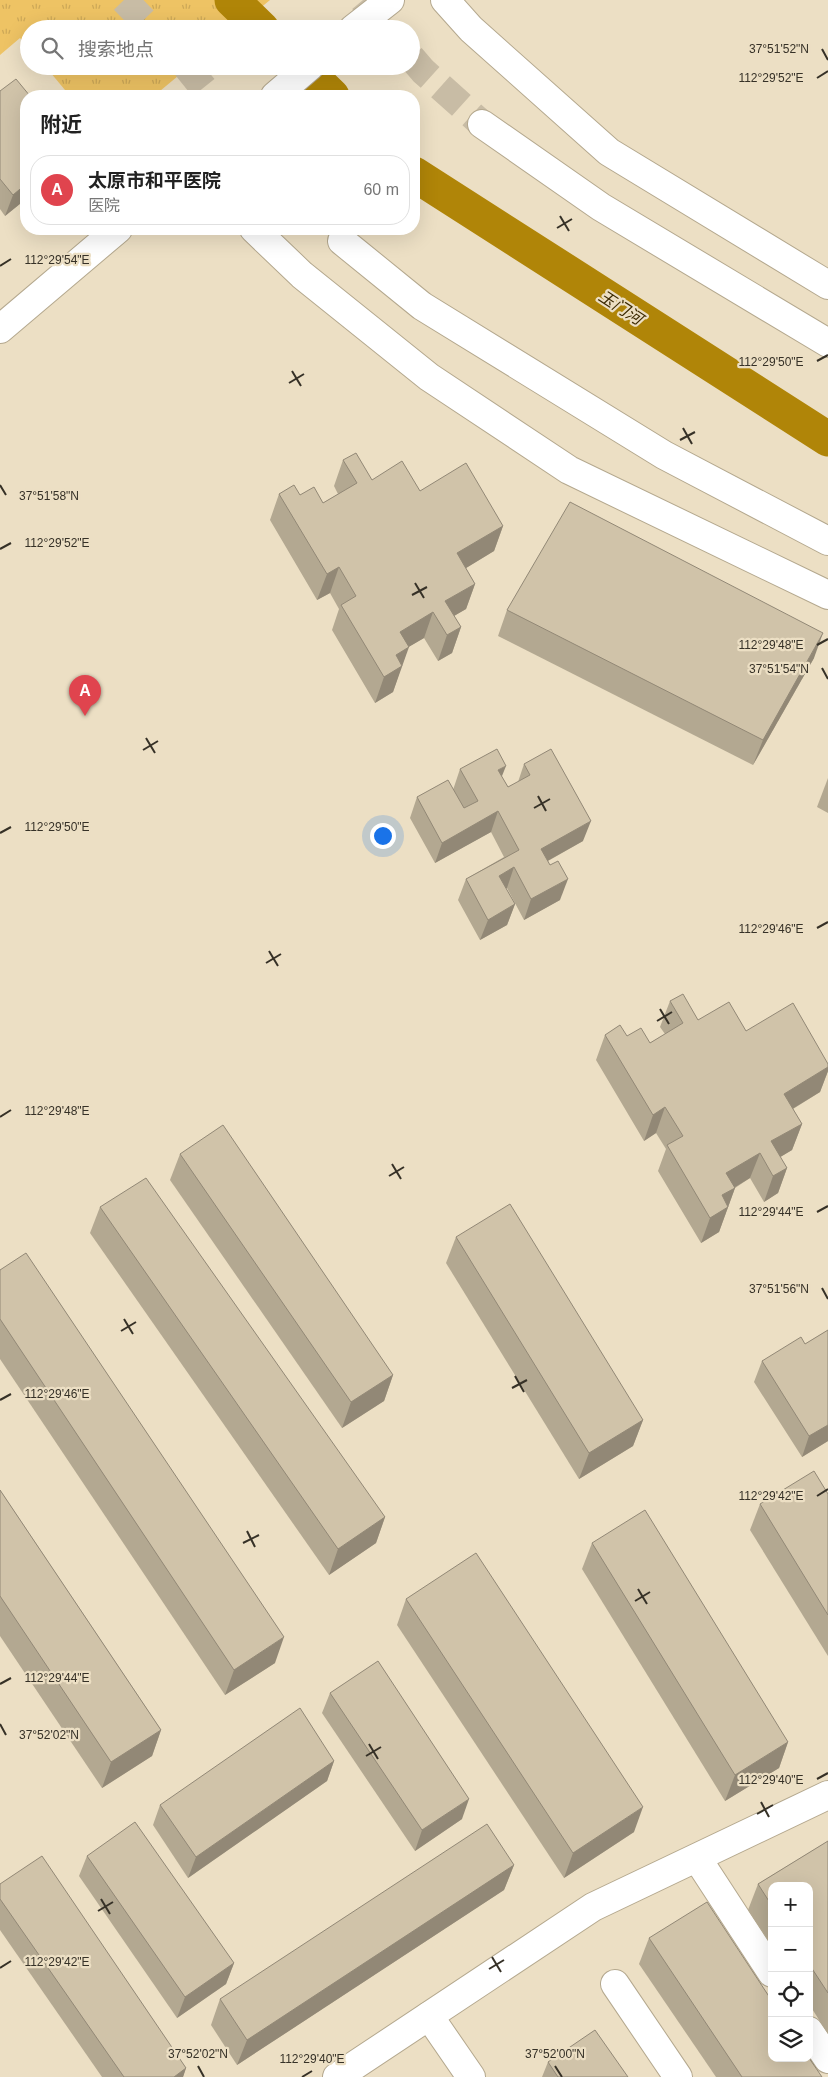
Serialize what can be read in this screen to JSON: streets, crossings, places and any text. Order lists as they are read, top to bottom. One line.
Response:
{"water":["玉门河"],"page":{"search":"搜索地点","heading":"附近","list":[{"mark":"A","name":"太原市和平医院","note":"医院","value":"60 m"}],"pins":"A","map_buttons":["+","−"]},"coordinates":["37°51'52\"N","112°29'52\"E","112°29'54\"E","112°29'50\"E","37°51'58\"N","112°29'48\"E","37°51'54\"N","112°29'46\"E","112°29'44\"E","37°51'56\"N","112°29'42\"E","37°52'02\"N","112°29'40\"E","37°52'00\"N"]}
